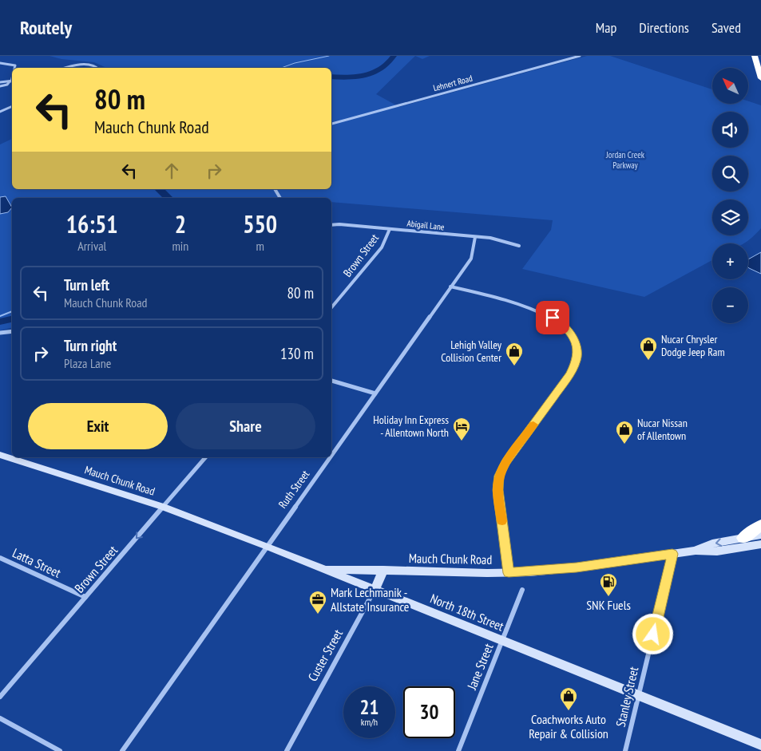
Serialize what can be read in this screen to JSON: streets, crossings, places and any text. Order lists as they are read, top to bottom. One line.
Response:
{"streets":{"main road":["Mauch Chunk Road","North 18th Street","Custer Street"],"street":["Lehnert Road","Abigail Lane","Brown Street","Ruth Street","Latta Street","Jane Street","Stanley Street"]},"crossings":[["Abigail Lane","Brown Street"],["Abigail Lane","Ruth Street"],["Brown Street","Mauch Chunk Road"],["Brown Street","Latta Street"],["Brown Street","North 18th Street"],["Mauch Chunk Road","North 18th Street"],["Mauch Chunk Road","Custer Street"],["Mauch Chunk Road","Stanley Street"],["Ruth Street","North 18th Street"],["North 18th Street","Custer Street"],["North 18th Street","Jane Street"],["North 18th Street","Stanley Street"]],"parks":["Jordan Creek Parkway"],"places":{"shop":["Nucar Chrysler Dodge Jeep Ram","Lehigh Valley Collision Center","Nucar Nissan of Allentown","Coachworks Auto Repair & Collision"],"hotel":["Holiday Inn Express - Allentown North"],"fuel station":["SNK Fuels"],"office":["Mark Lechmanik - Allstate Insurance"]},"north":"top left","page":{"header":"Routely","nav":["Map","Directions","Saved"],"map_buttons":["+","−"],"turn":["80 m","Mauch Chunk Road"],"eta":["16:51","Arrival","2","min","550","m"],"list":[{"name":"Turn left","note":"Mauch Chunk Road","value":"80 m"},{"name":"Turn right","note":"Plaza Lane","value":"130 m"}],"buttons":["Exit","Share"],"speed":"21 km/h","limit":"30"}}
